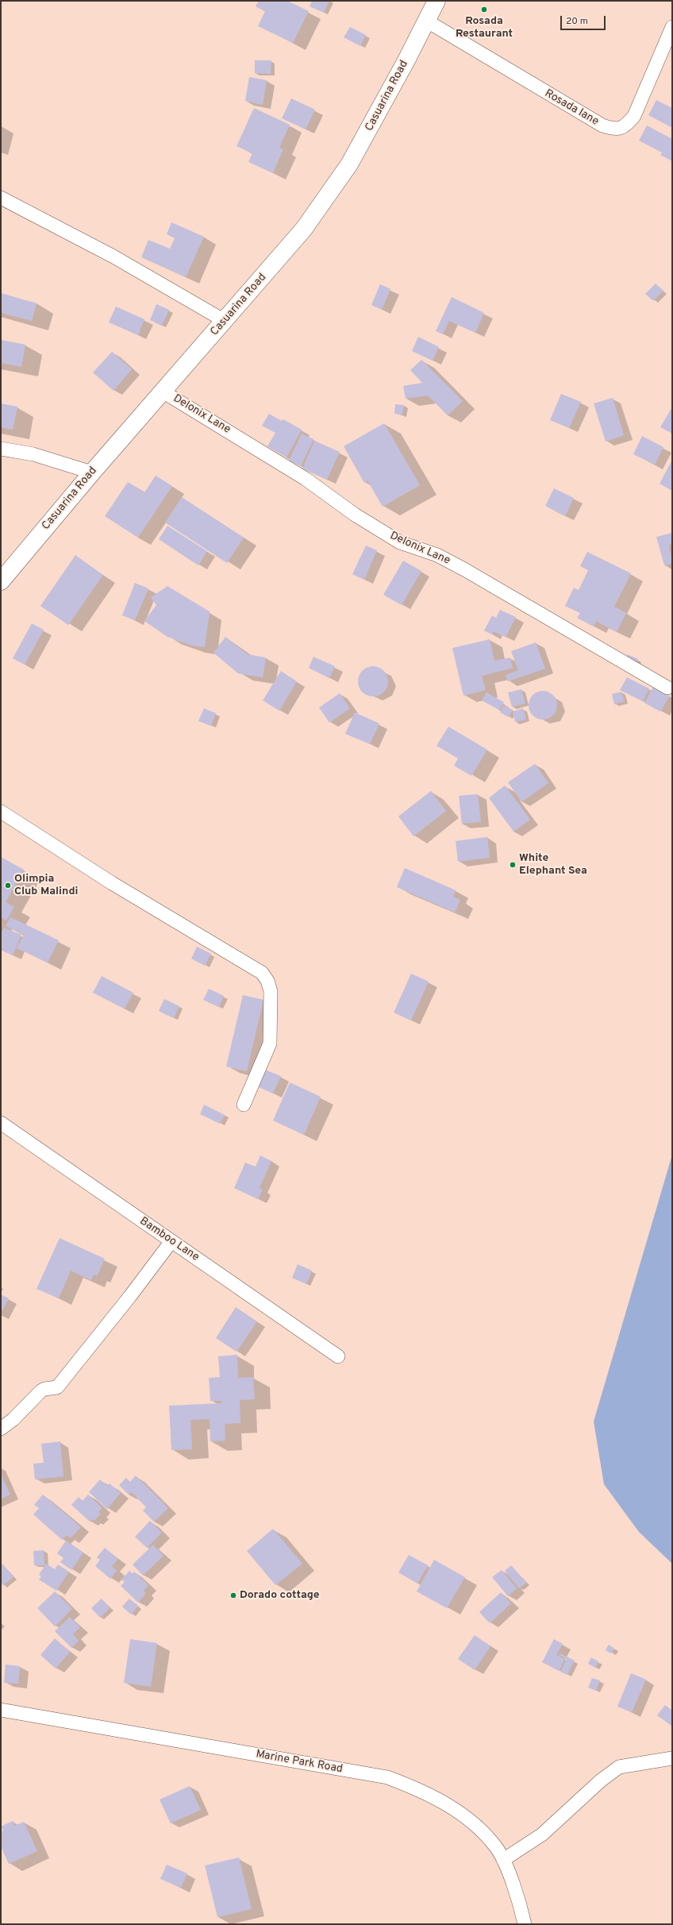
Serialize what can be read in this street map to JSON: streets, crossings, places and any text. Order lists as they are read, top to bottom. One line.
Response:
{"streets":{"street":["Casuarina Road","Rosada lane","Delonix Lane","Bamboo Lane","Marine Park Road"]},"crossings":[["Casuarina Road","Rosada lane"],["Casuarina Road","Delonix Lane"]],"places":["Rosada Restaurant","White Elephant Sea","Olimpia Club Malindi","Dorado cottage"],"scale_bar":"20 m"}
